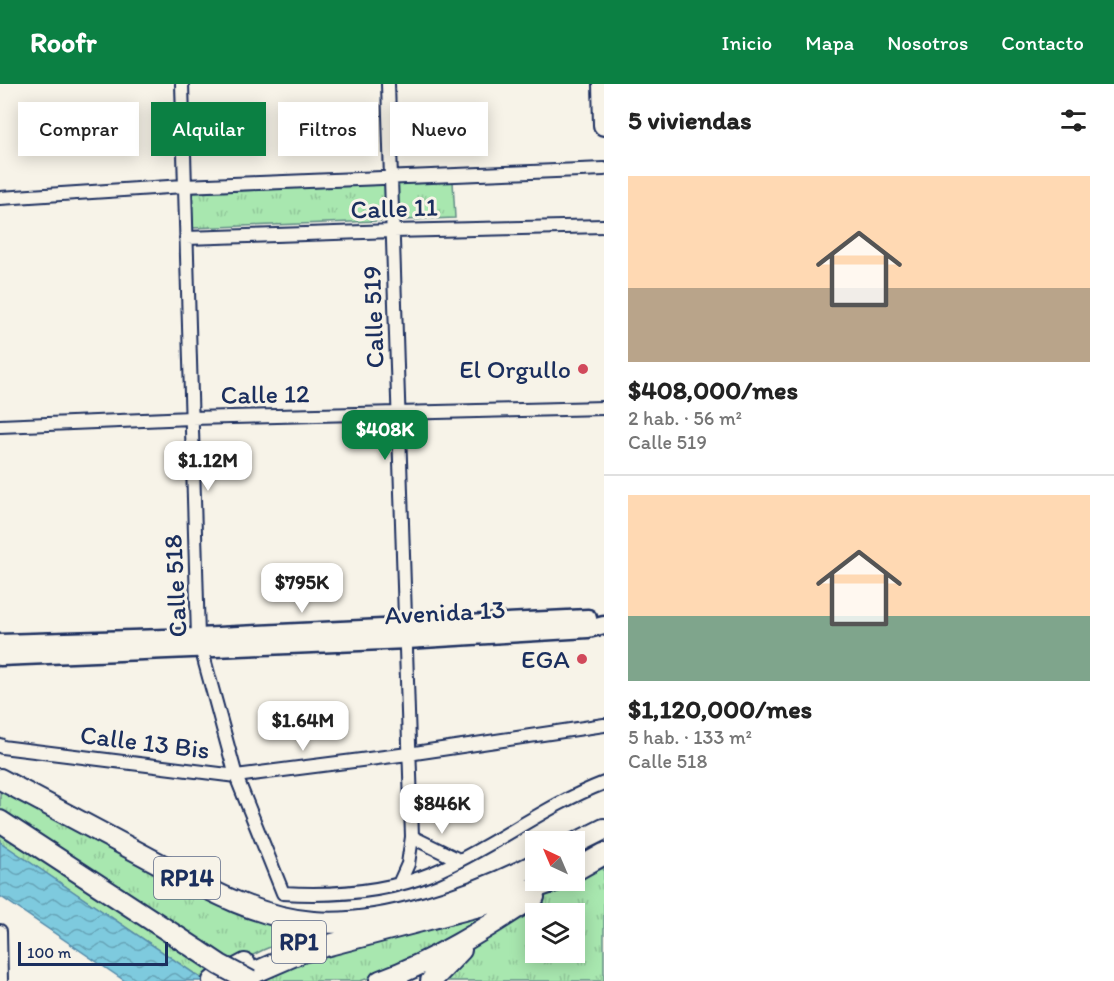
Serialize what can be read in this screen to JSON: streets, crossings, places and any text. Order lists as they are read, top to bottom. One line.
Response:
{"streets":{"main road":["Avenida 13","RP14","RP1"],"street":["Calle 11","Calle 519","Calle 12","Calle 518","Calle 13 Bis"]},"crossings":[["Calle 11","Calle 519"],["Calle 11","Calle 518"],["Calle 519","Calle 12"],["Calle 519","Calle 518"],["Calle 519","Avenida 13"],["Calle 519","Calle 13 Bis"],["Calle 12","Calle 518"],["Calle 518","Avenida 13"],["Calle 518","Calle 13 Bis"],["RP14","RP1"]],"places":["El Orgullo","EGA"],"scale_bar":"100 m","north":"top left","page":{"header":"Roofr","nav":["Inicio","Mapa","Nosotros","Contacto"],"heading":"5 viviendas","chip":["Comprar","Alquilar","Filtros","Nuevo"],"list":[{"name":"$408,000/mes","note":"2 hab. · 56 m² · Calle 519"},{"name":"$1,120,000/mes","note":"5 hab. · 133 m² · Calle 518"}],"price":["$408K","$1.12M","$795K","$1.64M","$846K"],"scale":"100 m"}}
